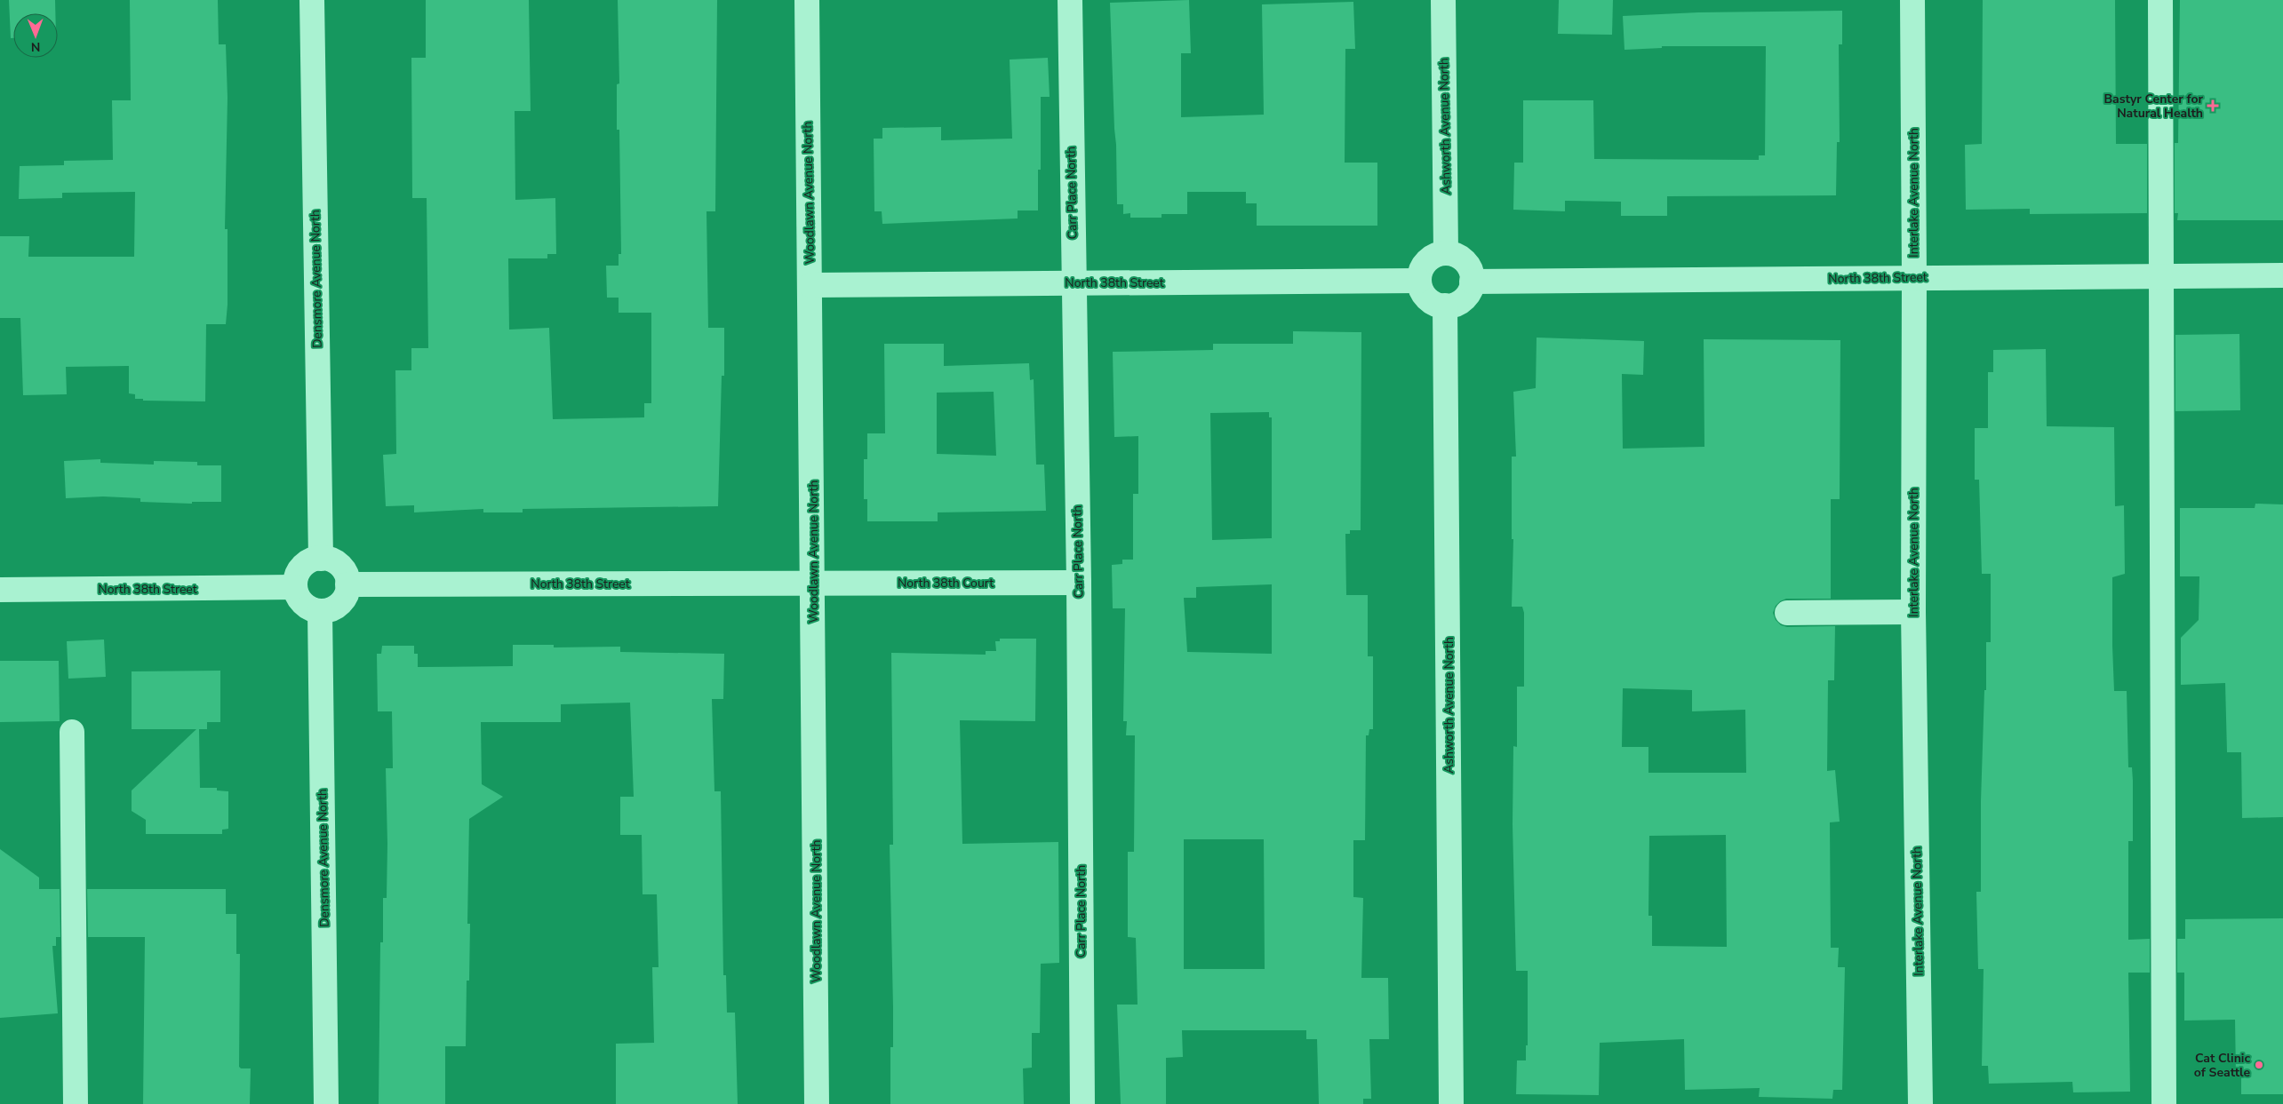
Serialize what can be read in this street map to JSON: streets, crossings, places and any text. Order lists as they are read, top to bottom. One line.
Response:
{"streets":{"street":["Ashworth Avenue North","Woodlawn Avenue North","Carr Place North","Interlake Avenue North","North 38th Street","Densmore Avenue North","North 38th Court"]},"crossings":[["Ashworth Avenue North","North 38th Street"],["Woodlawn Avenue North","North 38th Street"],["Woodlawn Avenue North","North 38th Court"],["Carr Place North","North 38th Street"],["Carr Place North","North 38th Court"],["Interlake Avenue North","North 38th Street"],["North 38th Street","Densmore Avenue North"],["North 38th Street","North 38th Court"]],"places":{"health":["Bastyr Center for Natural Health"],"other":["Cat Clinic of Seattle"]},"north":"bottom"}
